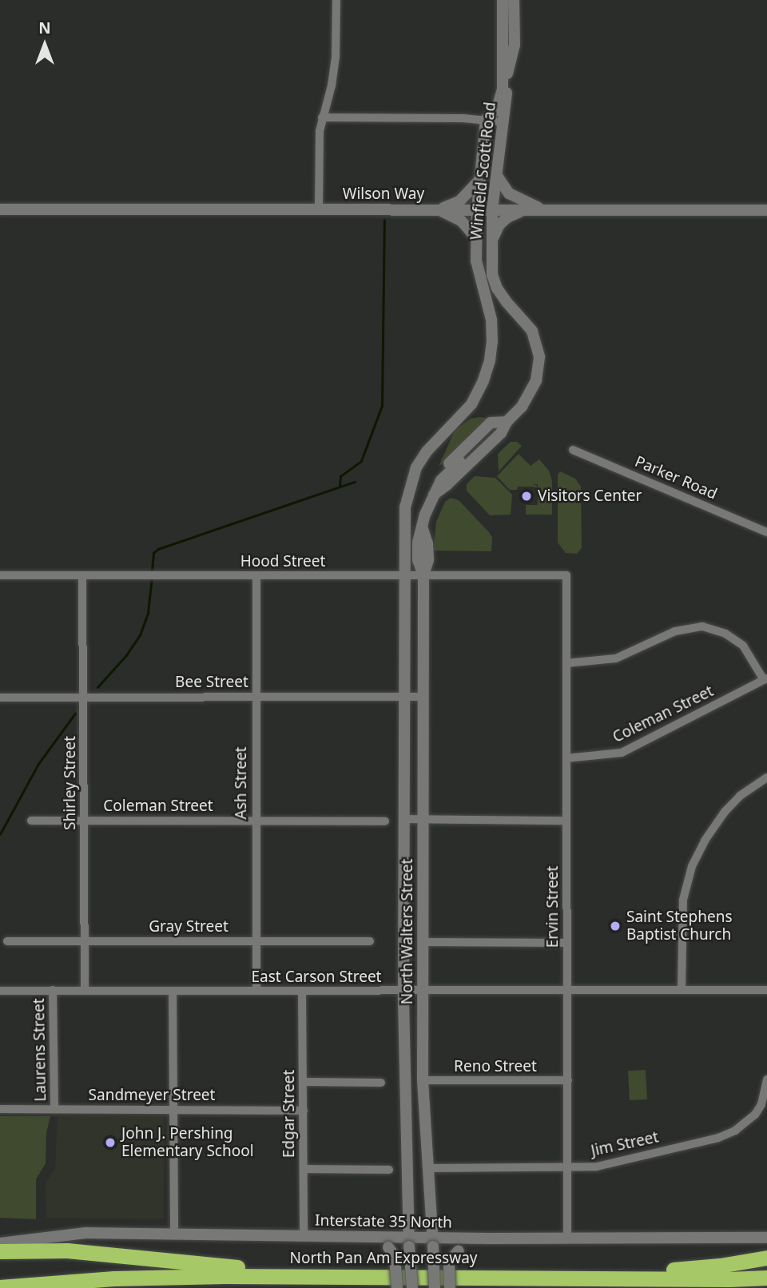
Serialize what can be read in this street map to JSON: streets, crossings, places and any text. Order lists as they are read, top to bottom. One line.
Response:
{"streets":{"highway":["North Pan Am Expressway"],"main road":["Winfield Scott Road","Wilson Way","North Walters Street","Interstate 35 North"],"street":["Parker Road","Hood Street","Bee Street","Coleman Street","Shirley Street","Ash Street","Ervin Street","Gray Street","East Carson Street","Laurens Street","Reno Street","Sandmeyer Street","Edgar Street","Jim Street"]},"crossings":[["Winfield Scott Road","Wilson Way"],["Winfield Scott Road","Hood Street"],["Winfield Scott Road","North Walters Street"],["Hood Street","Shirley Street"],["Hood Street","Ash Street"],["Hood Street","Ervin Street"],["Hood Street","North Walters Street"],["Bee Street","Shirley Street"],["Bee Street","Ash Street"],["Bee Street","North Walters Street"],["Coleman Street","Shirley Street"],["Coleman Street","Ash Street"],["Coleman Street","Ervin Street"],["Shirley Street","Gray Street"],["Shirley Street","East Carson Street"],["Ash Street","Gray Street"],["Ash Street","East Carson Street"],["Ervin Street","East Carson Street"],["Ervin Street","Reno Street"],["Ervin Street","Jim Street"],["Ervin Street","Interstate 35 North"],["North Walters Street","East Carson Street"],["North Walters Street","Reno Street"],["North Walters Street","Jim Street"],["North Walters Street","Interstate 35 North"],["East Carson Street","Laurens Street"],["East Carson Street","Edgar Street"],["Laurens Street","Sandmeyer Street"],["Sandmeyer Street","Edgar Street"],["Edgar Street","Interstate 35 North"]],"places":["Visitors Center","Saint Stephens Baptist Church","John J. Pershing Elementary School"],"north":"top"}
